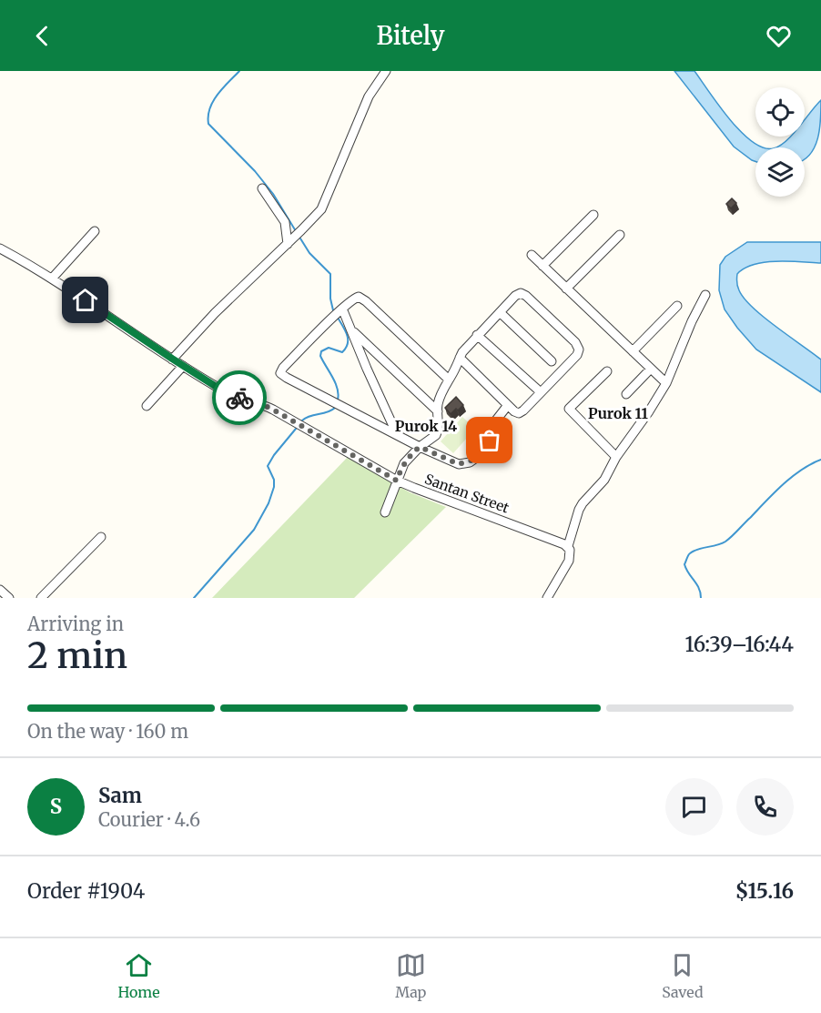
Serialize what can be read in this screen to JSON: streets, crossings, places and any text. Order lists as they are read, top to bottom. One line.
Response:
{"streets":{"street":["Santan Street"]},"districts":["Purok 11","Purok 14"],"page":{"header":"Bitely","heading":["2 min","Arriving in","16:39–16:44"],"panel":["Sam","Courier · 4.6","Order #1904","$15.16"],"bar":"On the way · 160 m","round":"S","tabs":["Home","Map","Saved"]}}
